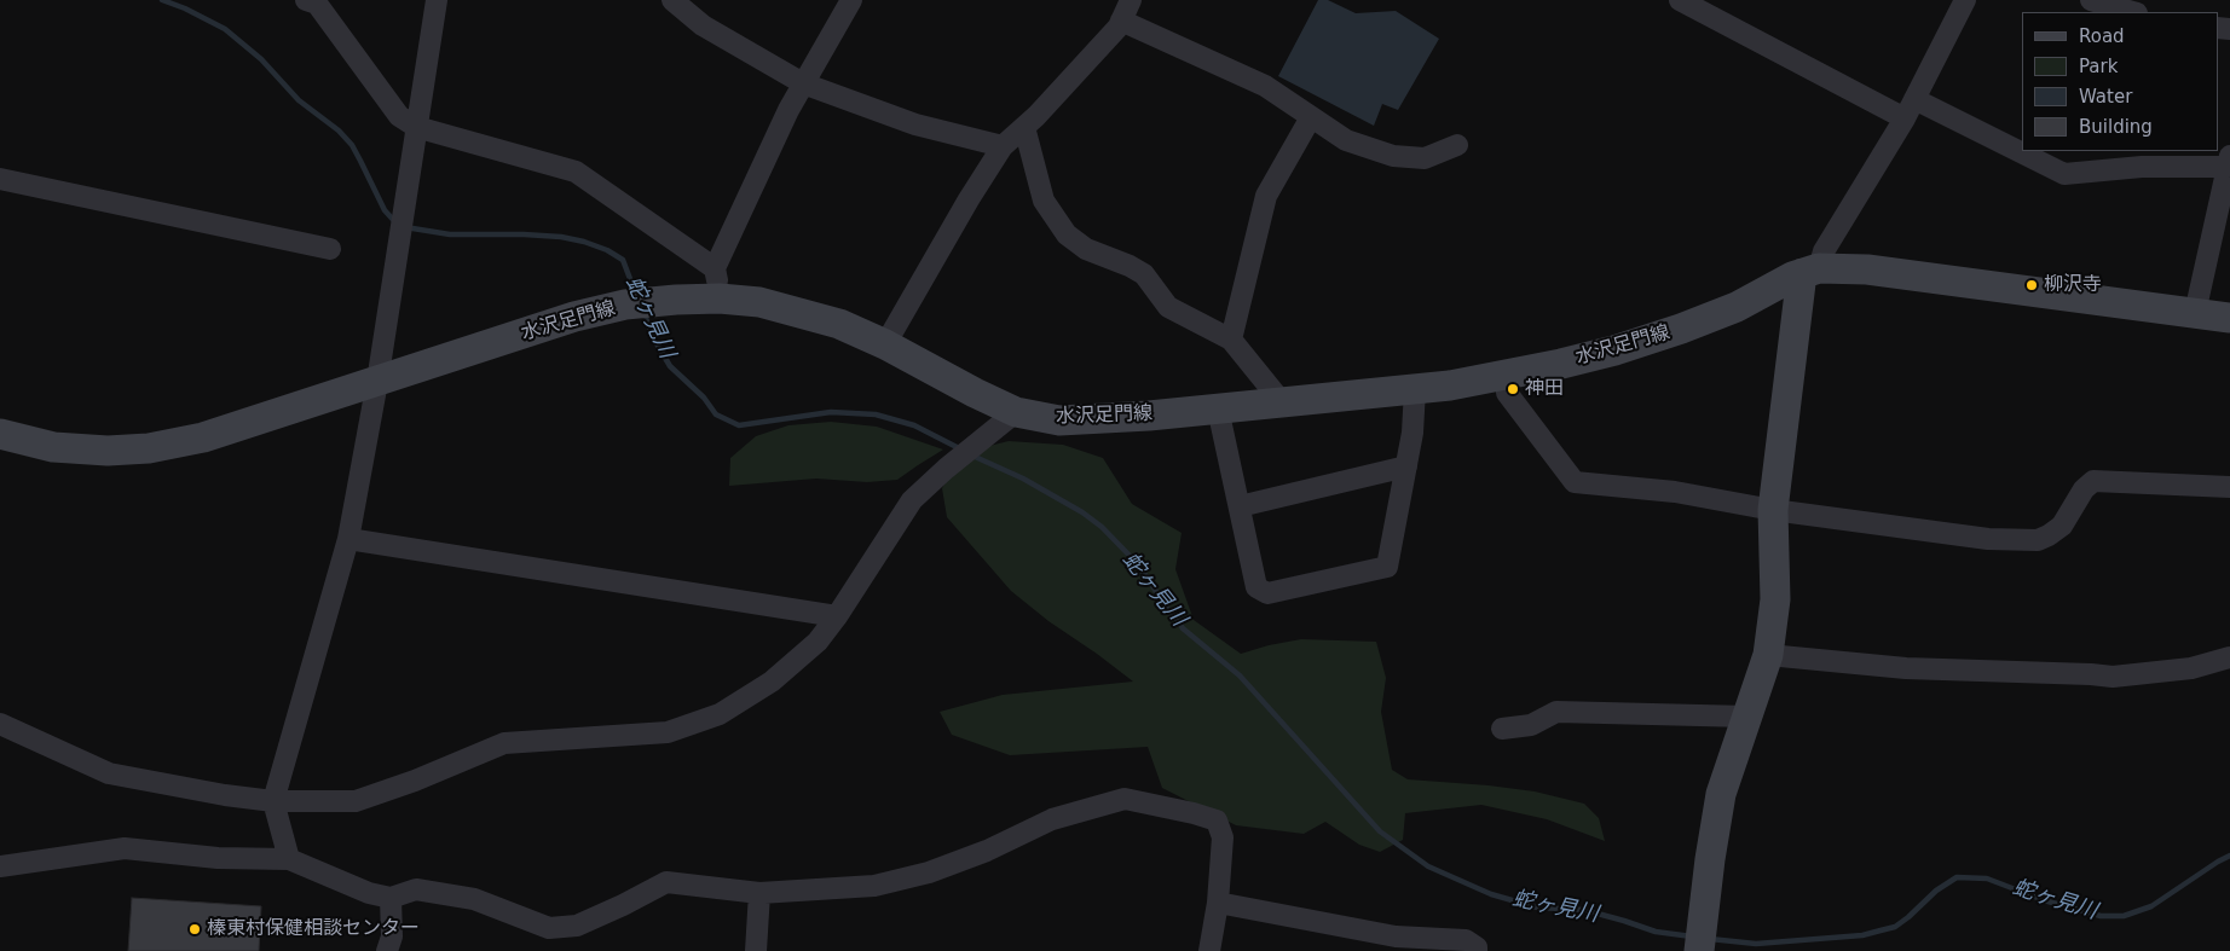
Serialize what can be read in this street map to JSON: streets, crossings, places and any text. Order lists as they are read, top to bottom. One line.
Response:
{"streets":{"main road":["水沢足門線"]},"water":["蛇ヶ見川"],"places":["柳沢寺","神田","榛東村保健相談センター"],"legend":["Road","Park","Water","Building"]}
